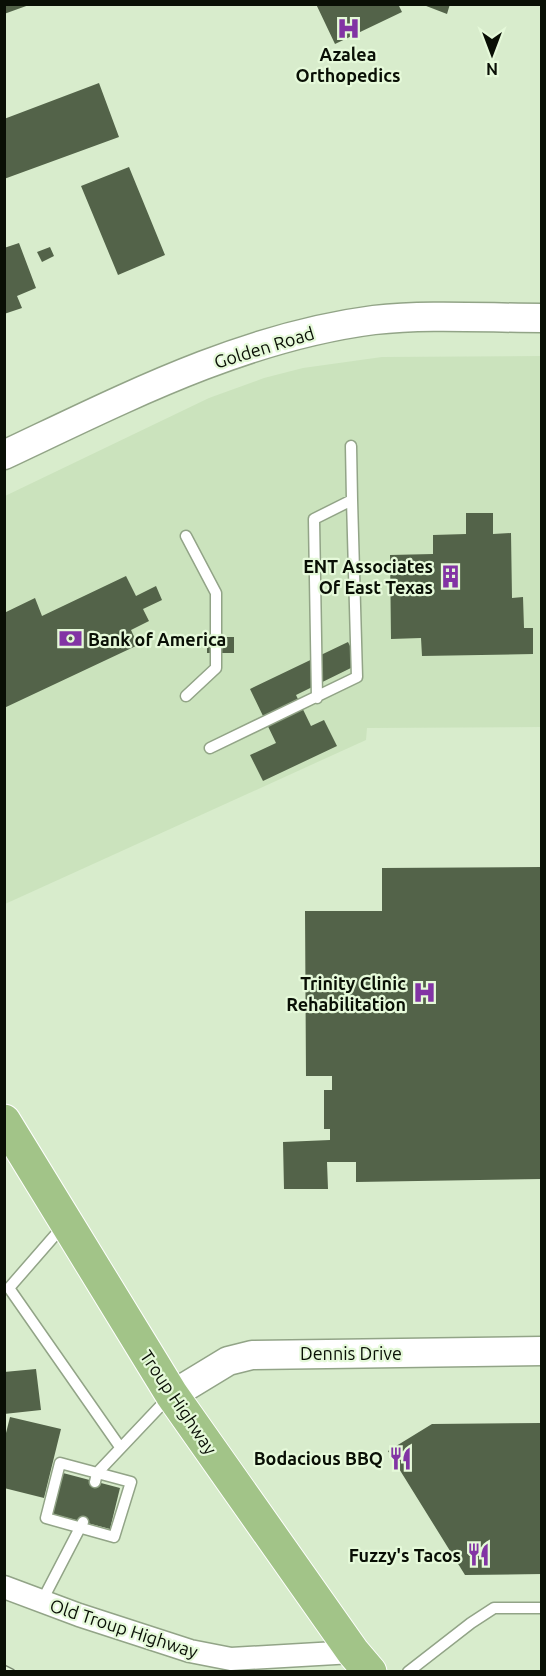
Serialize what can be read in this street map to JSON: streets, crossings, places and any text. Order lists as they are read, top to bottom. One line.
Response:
{"streets":{"main road":["Troup Highway"],"street":["Golden Road","Dennis Drive","Old Troup Highway"]},"crossings":[["Dennis Drive","Troup Highway"],["Troup Highway","Old Troup Highway"]],"places":{"hospital":["Azalea Orthopedics","Trinity Clinic Rehabilitation"],"building":["ENT Associates Of East Texas"],"bank":["Bank of America"],"restaurant":["Bodacious BBQ","Fuzzy's Tacos"]},"north":"bottom"}
